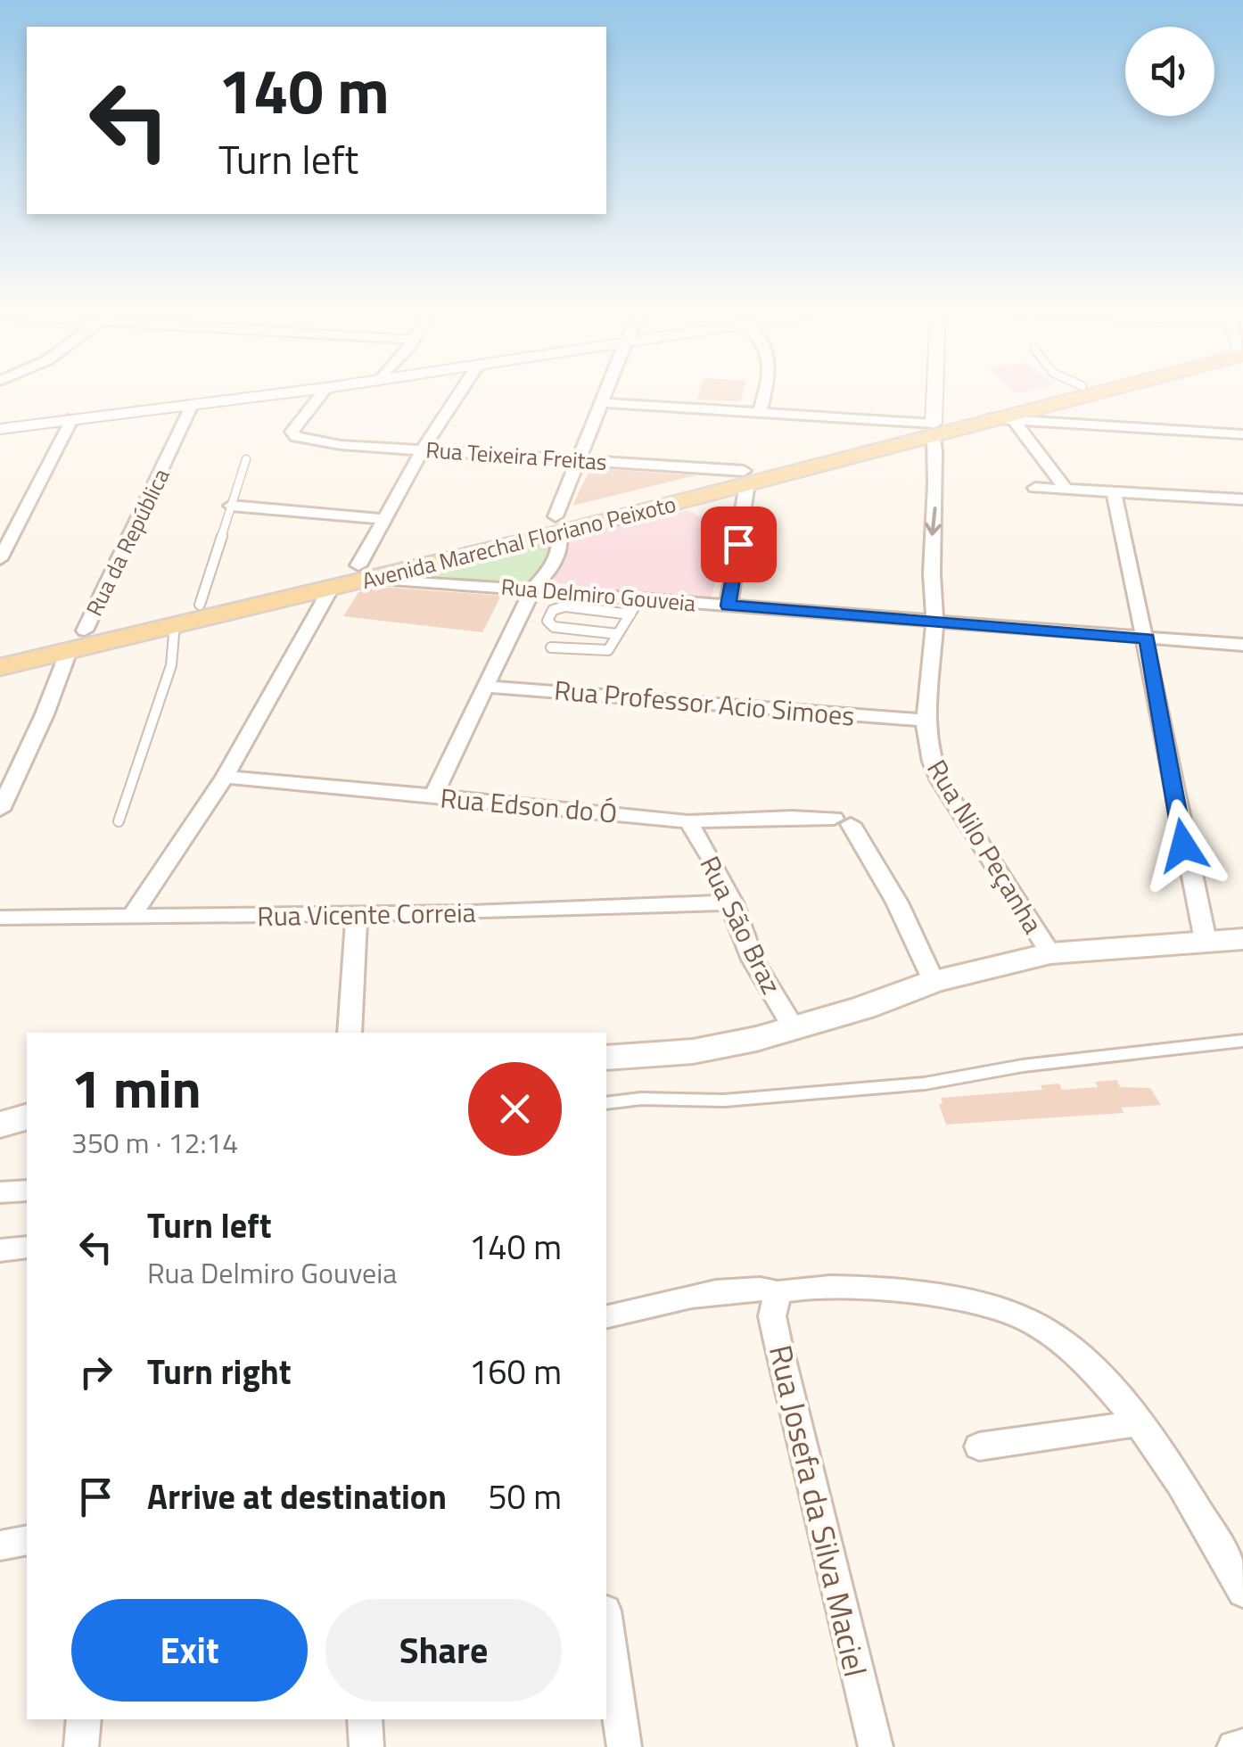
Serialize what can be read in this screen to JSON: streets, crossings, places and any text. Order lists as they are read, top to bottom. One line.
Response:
{"streets":{"main road":["Avenida Marechal Floriano Peixoto"],"street":["Rua Teixeira Freitas","Rua da República","Rua Delmiro Gouveia","Rua Professor Acio Simoes","Rua Edson do Ó","Rua Nilo Peçanha","Rua Vicente Correia","Rua São Braz","Rua Josefa da Silva Maciel"]},"crossings":[["Rua Teixeira Freitas","Avenida Marechal Floriano Peixoto"],["Rua da República","Avenida Marechal Floriano Peixoto"],["Avenida Marechal Floriano Peixoto","Rua Delmiro Gouveia"],["Avenida Marechal Floriano Peixoto","Rua Nilo Peçanha"],["Rua Delmiro Gouveia","Rua Nilo Peçanha"],["Rua Professor Acio Simoes","Rua Nilo Peçanha"],["Rua Edson do Ó","Rua São Braz"],["Rua Vicente Correia","Rua São Braz"]],"page":{"turn":["140 m","Turn left"],"heading":["1 min","350 m · 12:14"],"list":[{"name":"Turn left","note":"Rua Delmiro Gouveia","value":"140 m"},{"name":"Turn right","value":"160 m"},{"name":"Arrive at destination","value":"50 m"}],"buttons":["Exit","Share"]}}
